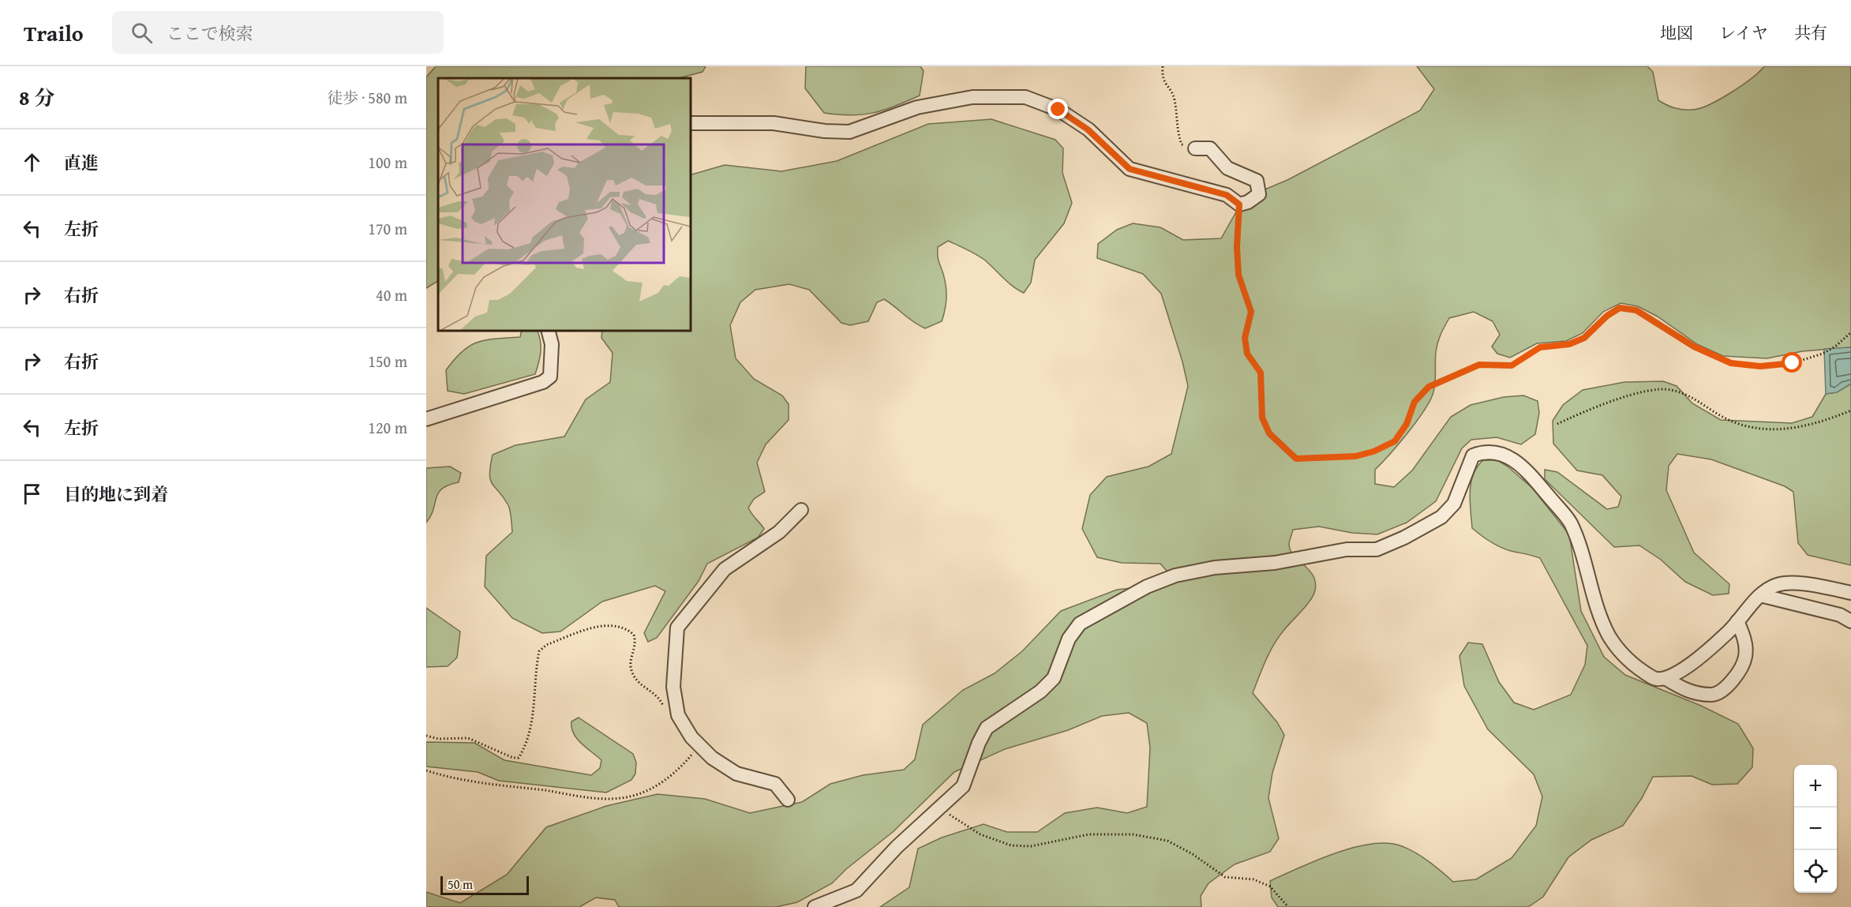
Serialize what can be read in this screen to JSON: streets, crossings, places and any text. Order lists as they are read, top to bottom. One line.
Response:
{"scale_bar":"50 m","page":{"header":"Trailo","search":"ここで検索","nav":["地図","レイヤ","共有"],"heading":["8 分","徒歩 · 580 m"],"list":[["直進","100 m"],["左折","170 m"],["右折","40 m"],["右折","150 m"],["左折","120 m"],"目的地に到着"],"map_buttons":["+","−"],"scale":"50 m"}}
